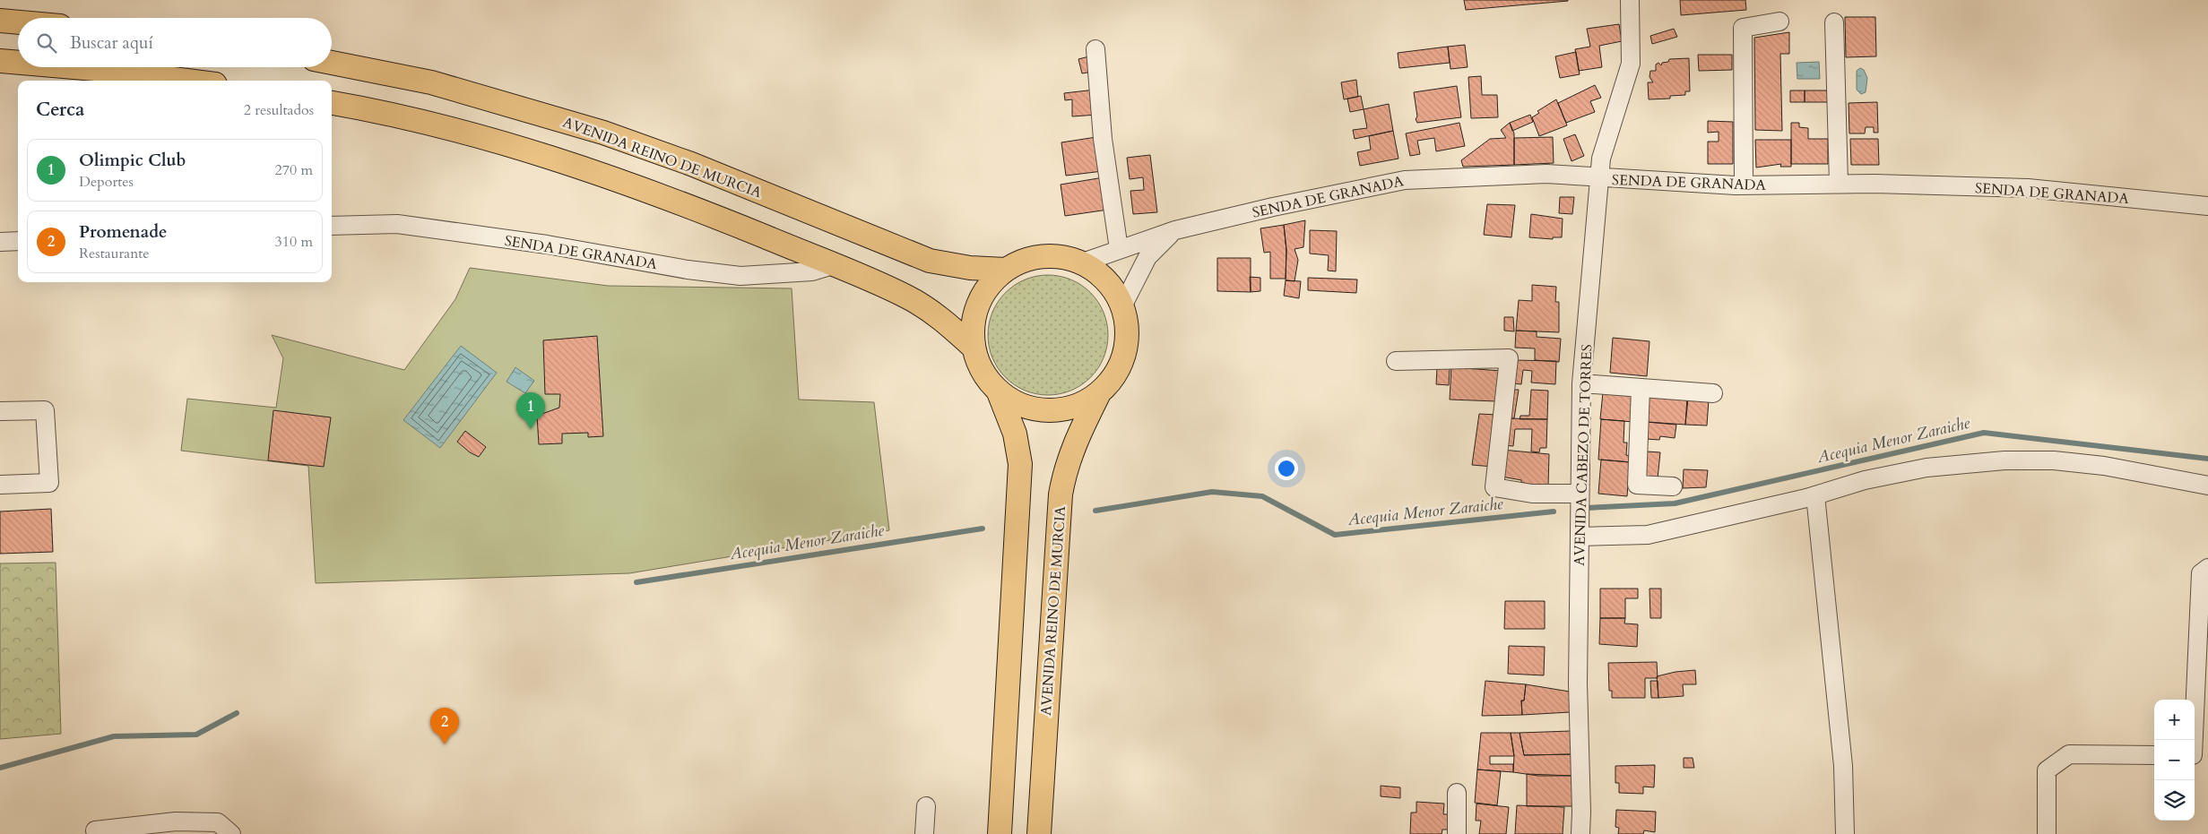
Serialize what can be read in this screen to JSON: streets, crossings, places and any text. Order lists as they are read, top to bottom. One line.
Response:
{"streets":{"main road":["AVENIDA REINO DE MURCIA"],"street":["SENDA DE GRANADA","AVENIDA CABEZO DE TORRES"]},"crossings":[["AVENIDA REINO DE MURCIA","SENDA DE GRANADA"],["SENDA DE GRANADA","AVENIDA CABEZO DE TORRES"]],"water":["Acequia Menor Zaraiche"],"page":{"search":"Buscar aquí","heading":["Cerca","2 resultados"],"list":[{"mark":"1","name":"Olimpic Club","note":"Deportes","value":"270 m"},{"mark":"2","name":"Promenade","note":"Restaurante","value":"310 m"}],"pins":["1","2"],"map_buttons":["+","−"]}}
